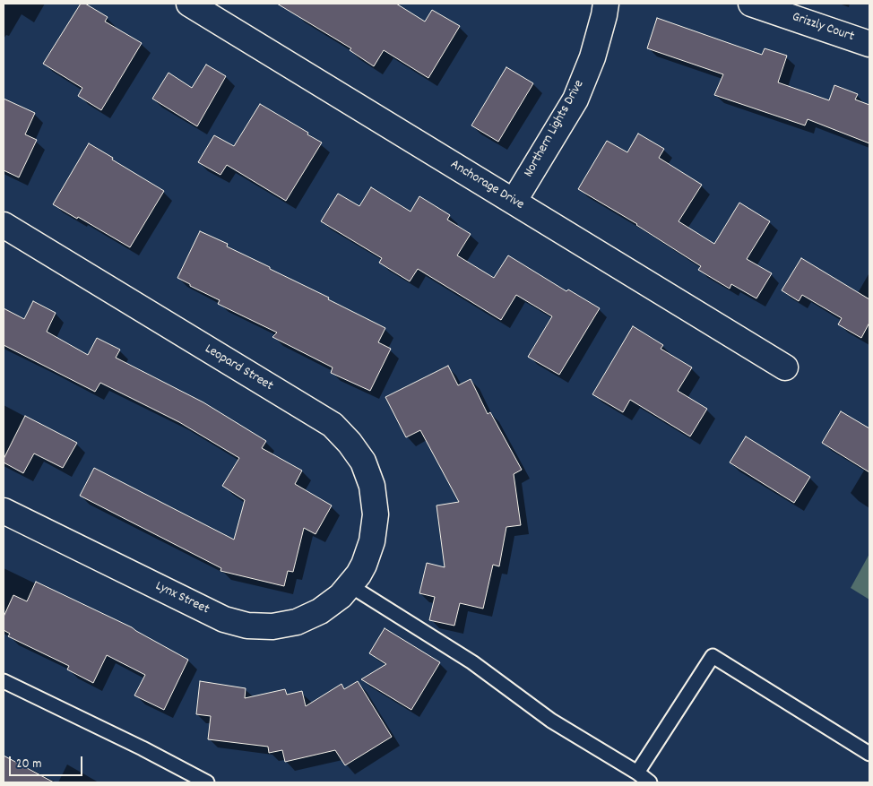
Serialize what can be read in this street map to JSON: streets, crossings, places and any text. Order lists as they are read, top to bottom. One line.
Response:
{"streets":{"street":["Grizzly Court","Northern Lights Drive","Anchorage Drive","Leopard Street","Lynx Street"]},"crossings":[["Northern Lights Drive","Anchorage Drive"],["Leopard Street","Lynx Street"]],"scale_bar":"20 m"}
